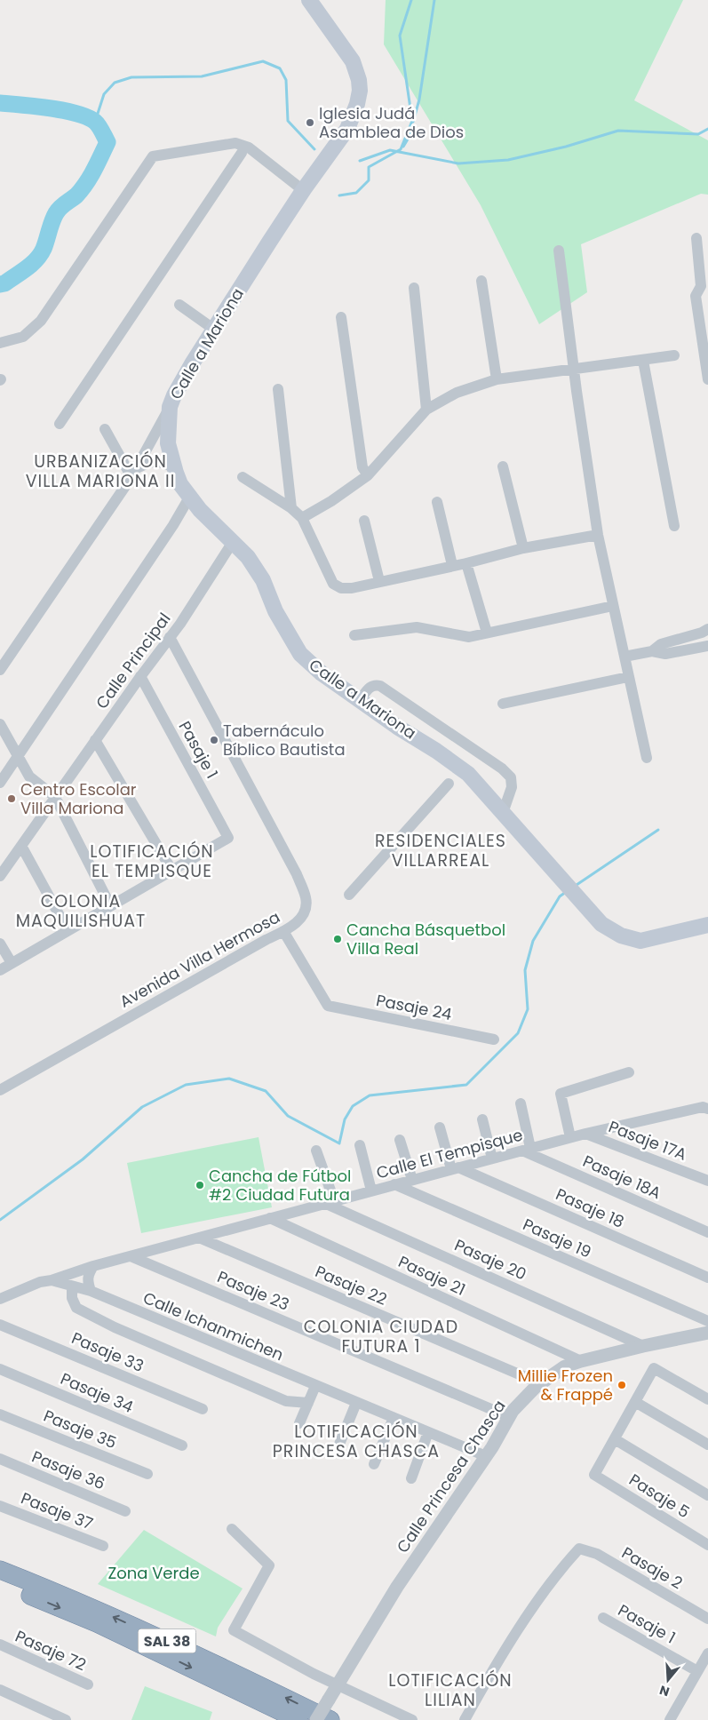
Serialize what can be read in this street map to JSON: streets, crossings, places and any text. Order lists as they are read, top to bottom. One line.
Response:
{"streets":{"highway":["SAL 38"],"main road":["Calle a Mariona"],"street":["Calle Principal","Pasaje 1","Avenida Villa Hermosa","Pasaje 24","Pasaje 17A","Calle El Tempisque","Pasaje 18A","Pasaje 18","Pasaje 19","Pasaje 20","Pasaje 21","Pasaje 22","Pasaje 23","Calle Ichanmichen","Pasaje 33","Pasaje 34","Pasaje 35","Pasaje 36","Calle Princesa Chasca","Pasaje 5","Pasaje 37","Pasaje 2","Pasaje 72"]},"crossings":[["Calle a Mariona","Calle Principal"],["Calle Principal","Pasaje 1"],["Calle Principal","Avenida Villa Hermosa"],["Avenida Villa Hermosa","Pasaje 24"],["Pasaje 17A","Calle El Tempisque"],["Calle El Tempisque","Pasaje 18A"],["Calle El Tempisque","Pasaje 18"],["Calle El Tempisque","Pasaje 19"],["Calle El Tempisque","Pasaje 20"],["Calle El Tempisque","Pasaje 21"],["Calle El Tempisque","Pasaje 22"],["Calle El Tempisque","Pasaje 23"],["Calle El Tempisque","Calle Ichanmichen"],["Pasaje 20","Calle Princesa Chasca"],["Pasaje 21","Calle Princesa Chasca"],["Pasaje 22","Calle Princesa Chasca"],["Pasaje 23","Calle Princesa Chasca"],["Calle Ichanmichen","Calle Princesa Chasca"]],"districts":["URBANIZACIÓN VILLA MARIONA II","RESIDENCIALES VILLARREAL","LOTIFICACIÓN EL TEMPISQUE","COLONIA MAQUILISHUAT","COLONIA CIUDAD FUTURA 1","LOTIFICACIÓN PRINCESA CHASCA","LOTIFICACIÓN LILIAN"],"parks":["Zona Verde"],"places":["Iglesia Judá Asamblea de Dios","Tabernáculo Bíblico Bautista","Centro Escolar Villa Mariona","Cancha Básquetbol Villa Real","Cancha de Fútbol #2 Ciudad Futura","Millie Frozen & Frappé"],"north":"bottom"}
